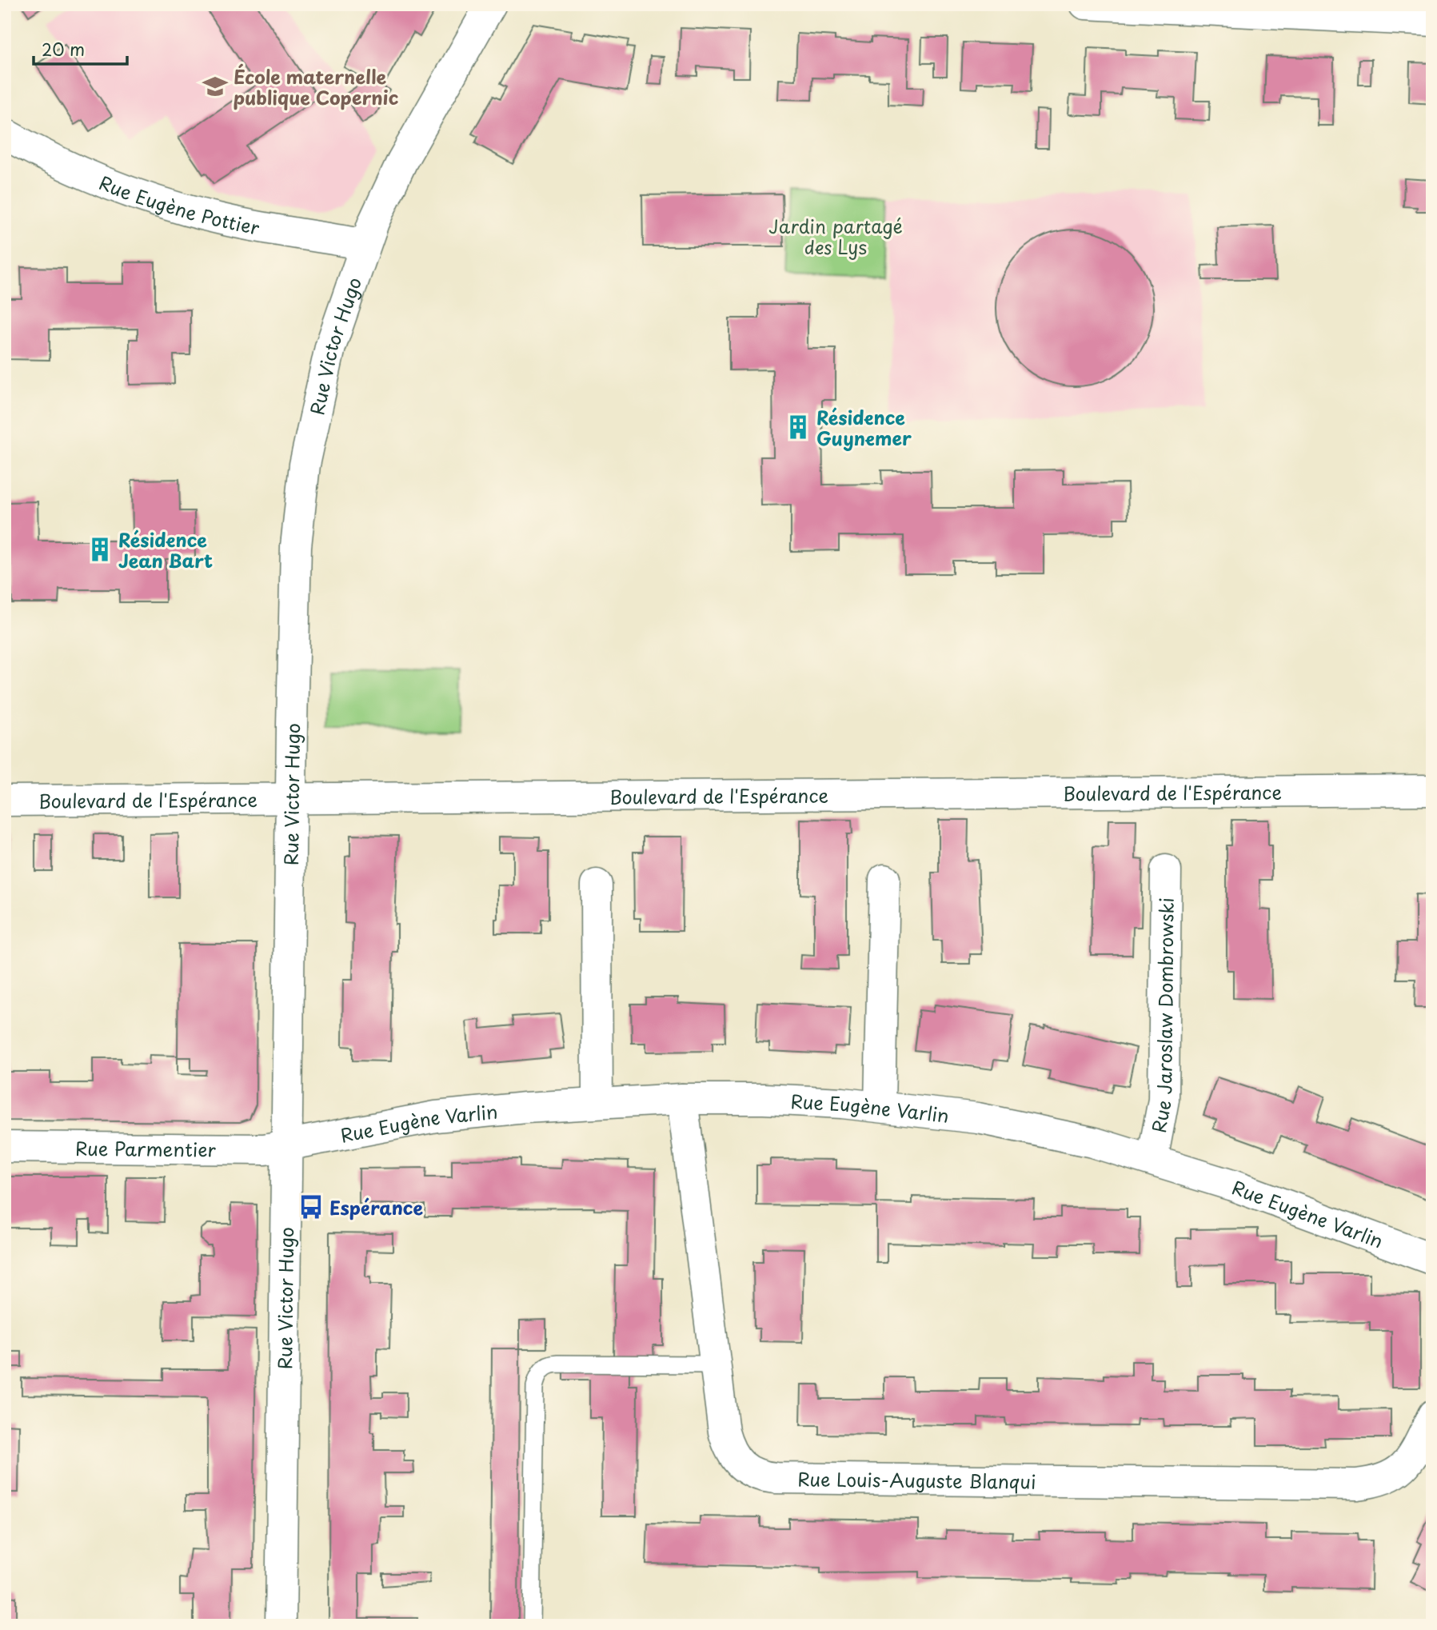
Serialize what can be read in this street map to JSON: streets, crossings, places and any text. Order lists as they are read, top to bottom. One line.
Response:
{"streets":{"street":["Rue Eugène Pottier","Rue Victor Hugo","Boulevard de l'Espérance","Rue Jaroslaw Dombrowski","Rue Eugène Varlin","Rue Parmentier","Rue Louis-Auguste Blanqui"]},"crossings":[["Rue Eugène Pottier","Rue Victor Hugo"],["Rue Victor Hugo","Boulevard de l'Espérance"],["Rue Victor Hugo","Rue Eugène Varlin"],["Rue Victor Hugo","Rue Parmentier"],["Rue Jaroslaw Dombrowski","Rue Eugène Varlin"],["Rue Eugène Varlin","Rue Parmentier"],["Rue Eugène Varlin","Rue Louis-Auguste Blanqui"]],"parks":["Jardin partagé des Lys"],"places":{"school or university":["École maternelle publique Copernic"],"building":["Résidence Guynemer","Résidence Jean Bart"],"bus stop":["Espérance"]},"scale_bar":"20 m"}
